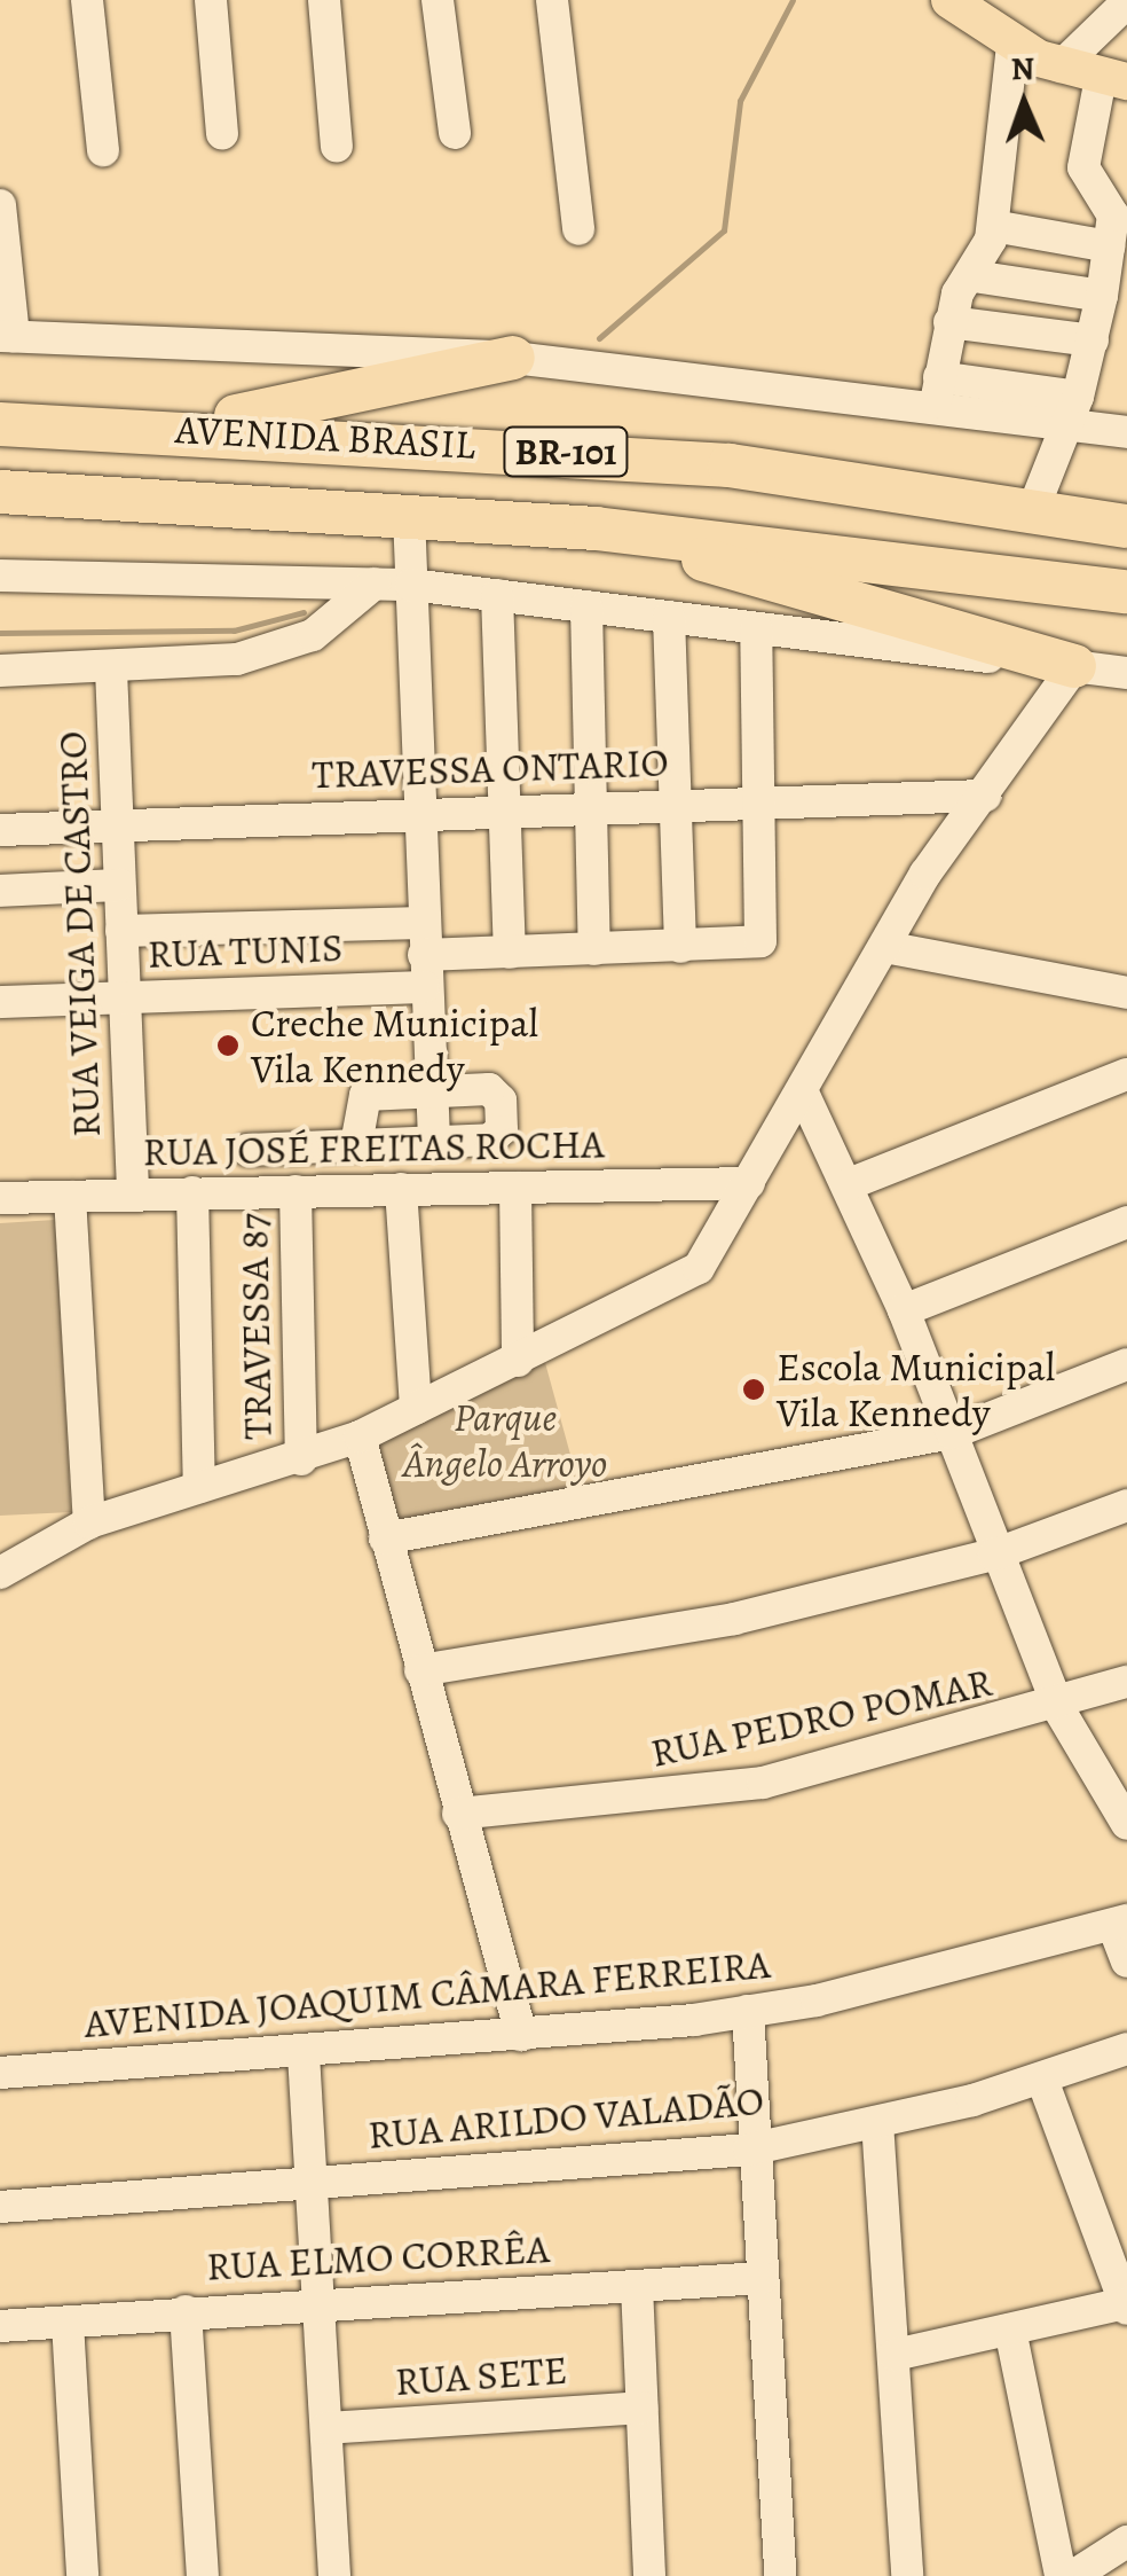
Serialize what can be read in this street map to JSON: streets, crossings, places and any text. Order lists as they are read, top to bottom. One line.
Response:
{"streets":{"highway":["AVENIDA BRASIL","BR-101"],"street":["TRAVESSA ONTARIO","RUA VEIGA DE CASTRO","RUA TUNIS","RUA JOSÉ FREITAS ROCHA","TRAVESSA 87","RUA PEDRO POMAR","AVENIDA JOAQUIM CÂMARA FERREIRA","RUA ARILDO VALADÃO","RUA ELMO CORRÊA","RUA SETE"]},"crossings":[["TRAVESSA ONTARIO","RUA VEIGA DE CASTRO"],["TRAVESSA ONTARIO","RUA TUNIS"],["RUA VEIGA DE CASTRO","RUA TUNIS"],["RUA VEIGA DE CASTRO","RUA JOSÉ FREITAS ROCHA"],["RUA JOSÉ FREITAS ROCHA","TRAVESSA 87"]],"parks":["Parque Ângelo Arroyo"],"places":["Creche Municipal Vila Kennedy","Escola Municipal Vila Kennedy"],"north":"top"}
